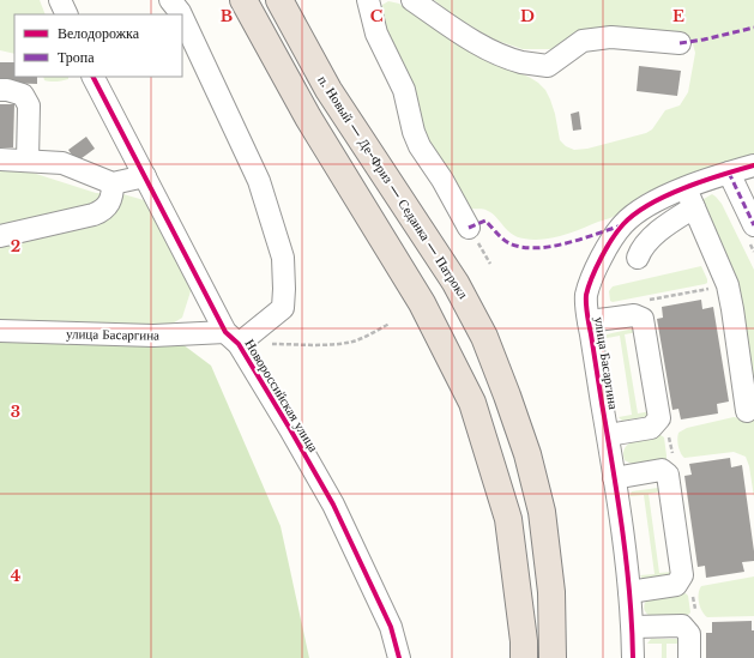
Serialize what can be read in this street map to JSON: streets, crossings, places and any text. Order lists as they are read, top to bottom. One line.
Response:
{"streets":{"highway":["п. Новый — Де-Фриз — Седанка — Патрокл"],"street":["улица Басаргина","Новороссийская улица"]},"crossings":[["улица Басаргина","Новороссийская улица"]],"legend":["Велодорожка","Тропа"],"grid":{"columns":["B","C","D","E"],"rows":["2","3","4"]}}
